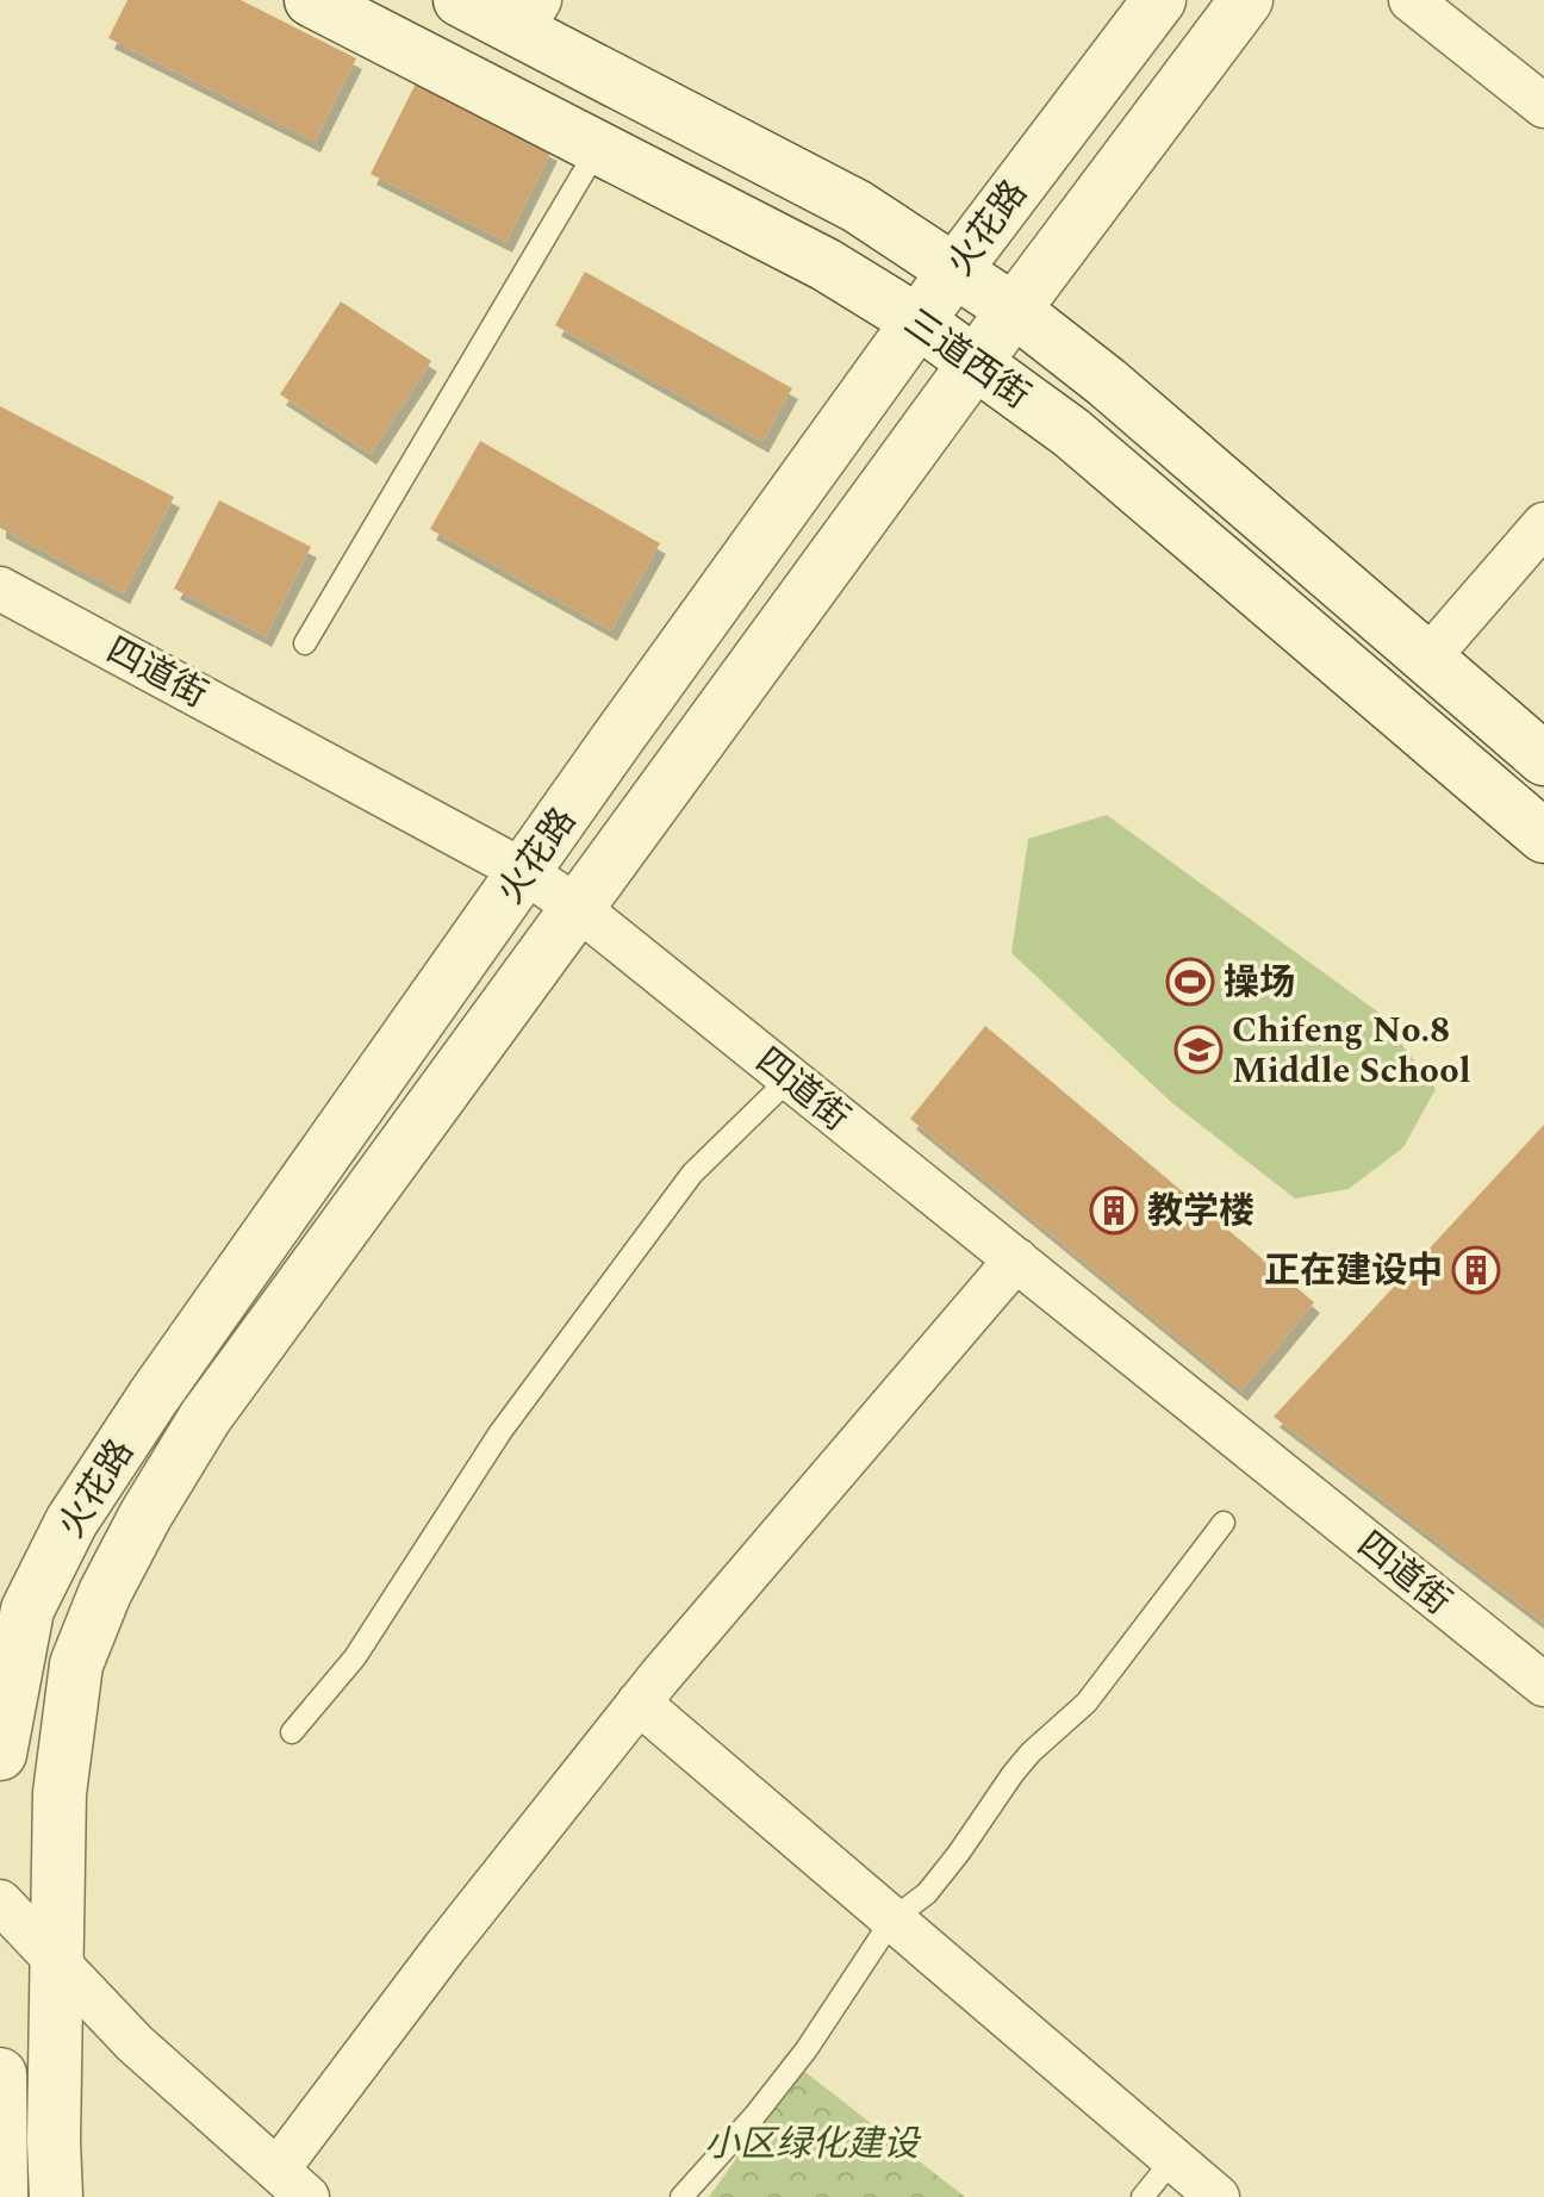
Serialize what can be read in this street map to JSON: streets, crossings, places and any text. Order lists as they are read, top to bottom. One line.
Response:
{"streets":{"street":["火花路","三道西街","四道街"]},"crossings":[["火花路","三道西街"],["火花路","四道街"]],"parks":["小区绿化建设"],"places":{"sports":["操场"],"school or university":["Chifeng No.8 Middle School"],"building":["教学楼","正在建设中"]}}
